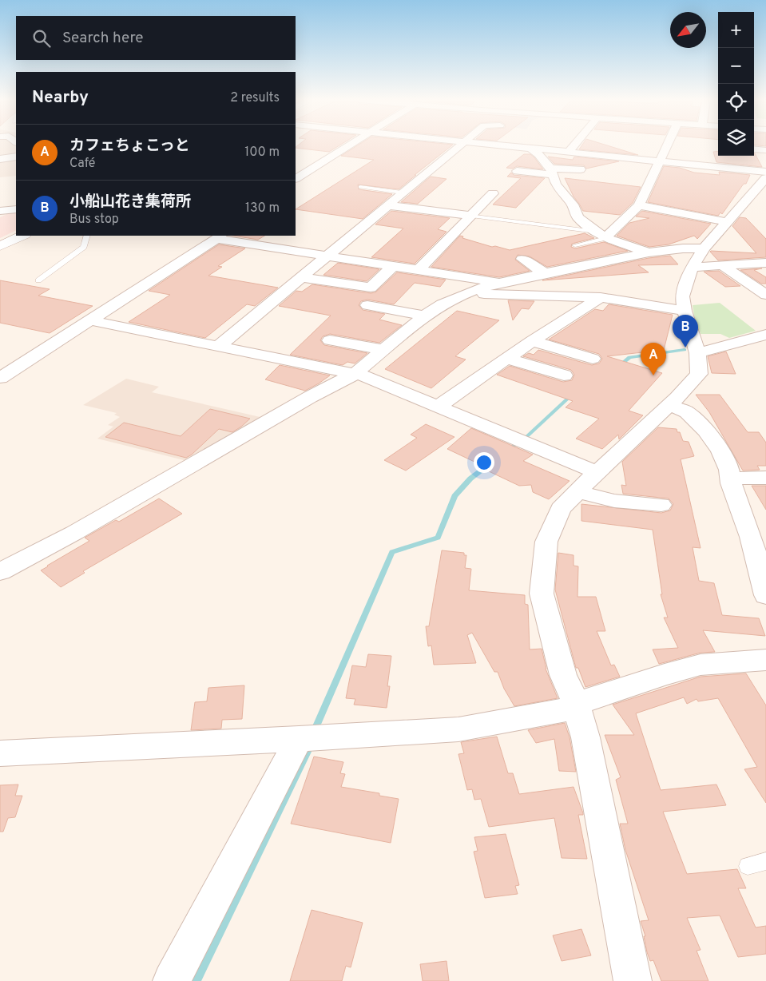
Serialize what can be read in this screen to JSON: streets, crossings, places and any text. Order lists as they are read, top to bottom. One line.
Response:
{"north":"bottom left","page":{"map_buttons":["+","−"],"search":"Search here","heading":["Nearby","2 results"],"list":[{"mark":"A","name":"カフェちょこっと","note":"Café","value":"100 m"},{"mark":"B","name":"小船山花き集荷所","note":"Bus stop","value":"130 m"}],"pins":["B","A"]}}
